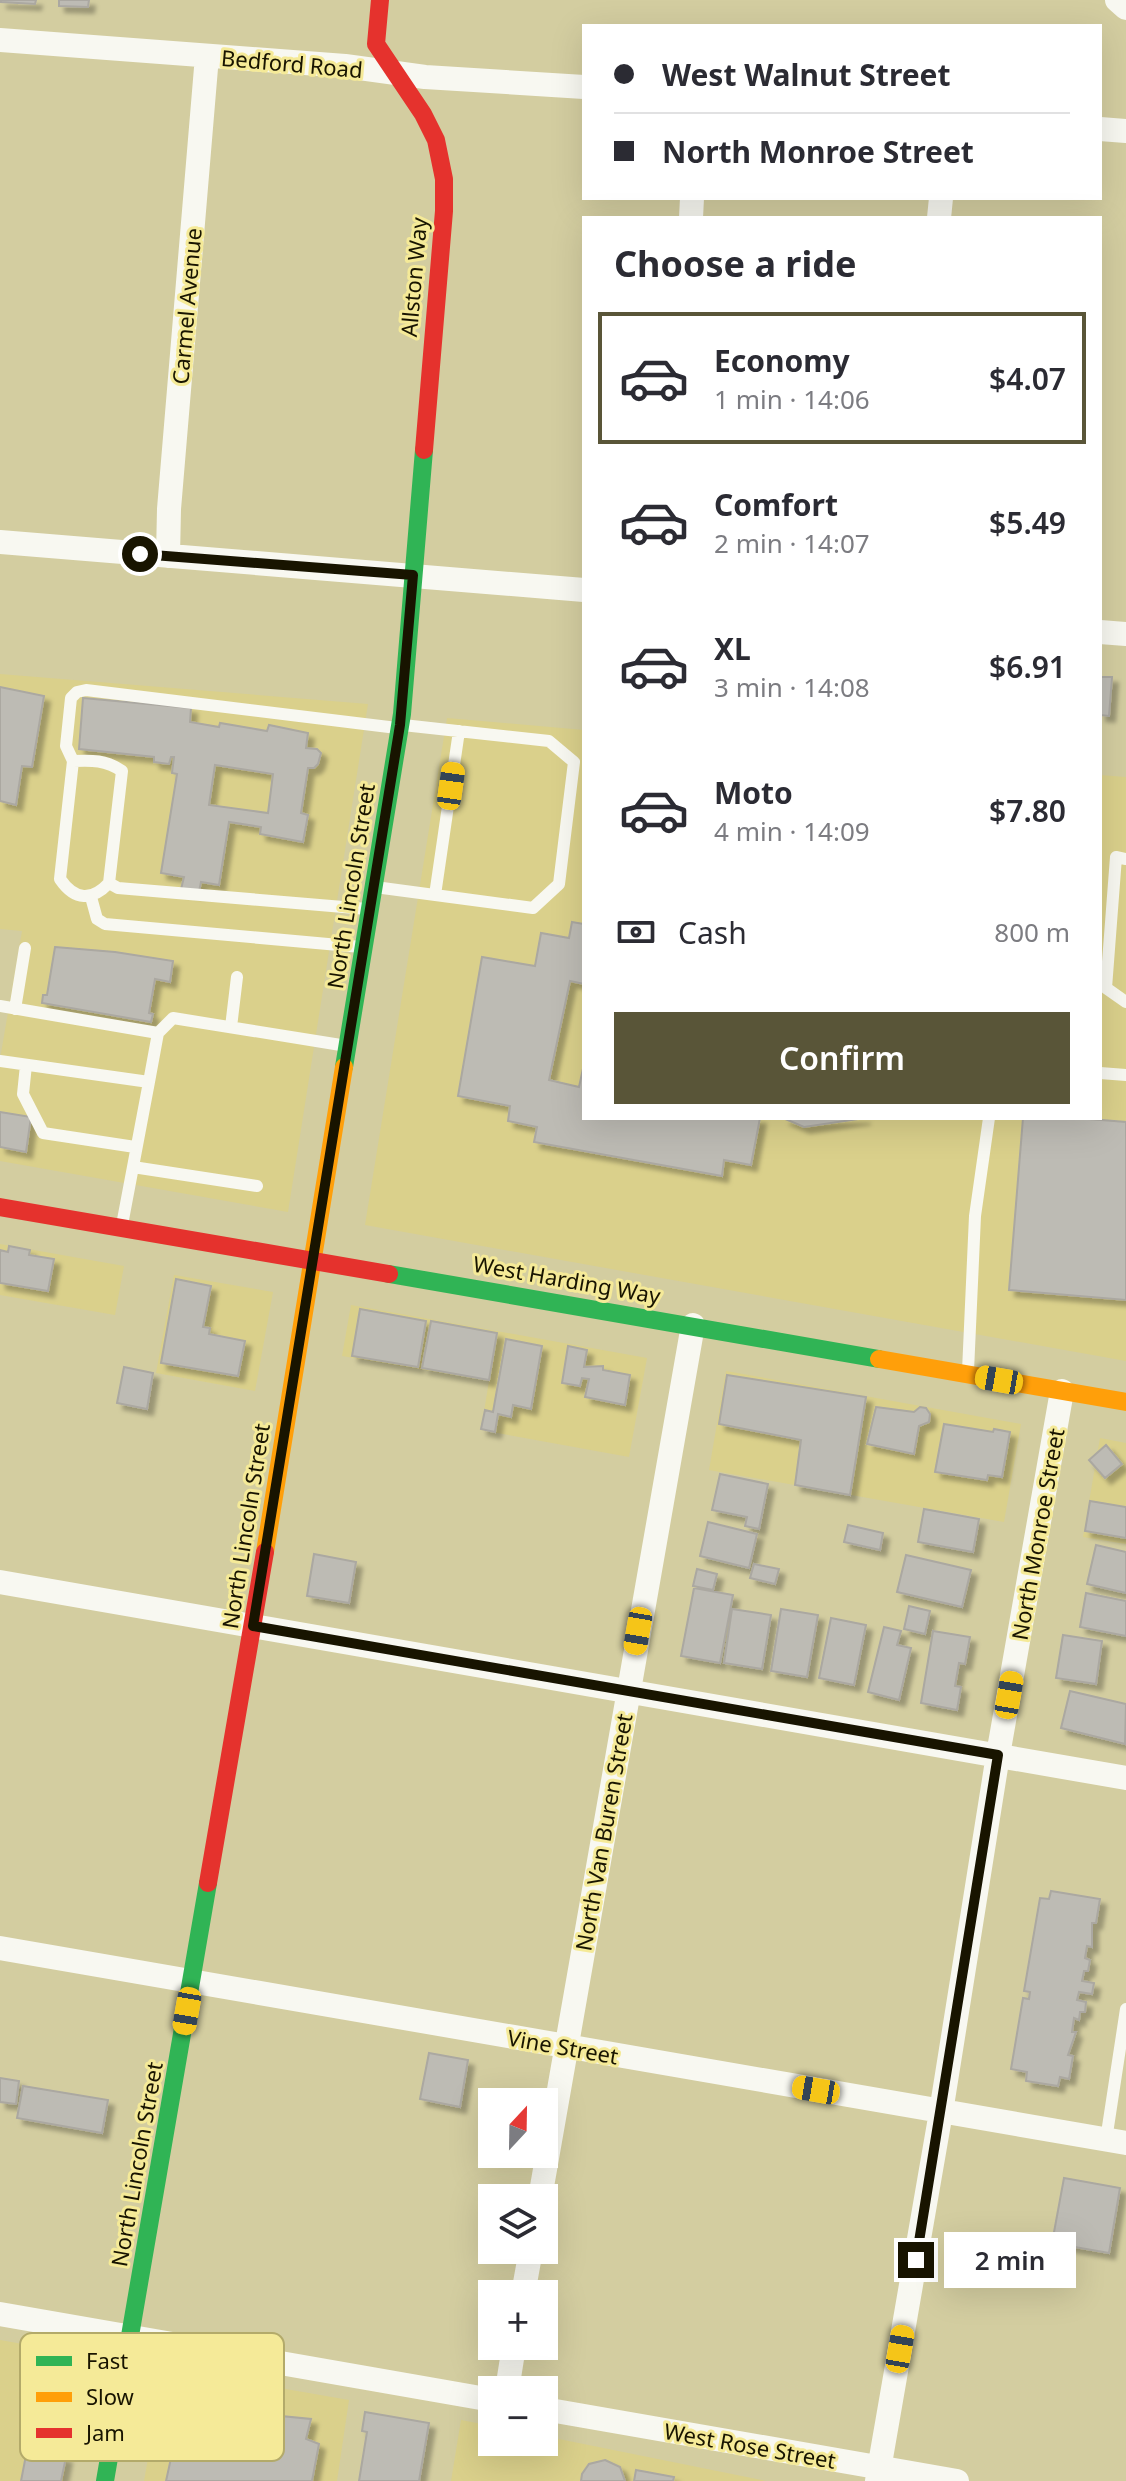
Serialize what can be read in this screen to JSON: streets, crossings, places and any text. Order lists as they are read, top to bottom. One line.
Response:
{"streets":{"street":["Bedford Road","Allston Way","Carmel Avenue","North Lincoln Street","West Harding Way","North Monroe Street","North Van Buren Street","Vine Street","West Rose Street"]},"crossings":[["Bedford Road","Allston Way"],["Bedford Road","Carmel Avenue"],["Allston Way","North Lincoln Street"],["North Lincoln Street","West Harding Way"],["North Lincoln Street","Vine Street"],["West Harding Way","North Monroe Street"],["West Harding Way","North Van Buren Street"],["North Monroe Street","Vine Street"],["North Monroe Street","West Rose Street"],["North Van Buren Street","Vine Street"]],"legend":["Fast","Slow","Jam"],"north":"top","page":{"banner":["West Walnut Street","North Monroe Street"],"heading":"Choose a ride","list":[{"name":"Economy","note":"1 min · 14:06","value":"$4.07"},{"name":"Comfort","note":"2 min · 14:07","value":"$5.49"},{"name":"XL","note":"3 min · 14:08","value":"$6.91"},{"name":"Moto","note":"4 min · 14:09","value":"$7.80"}],"pay":["Cash","800 m"],"buttons":"Confirm","map_buttons":["+","−"],"bubble":"2 min"}}
